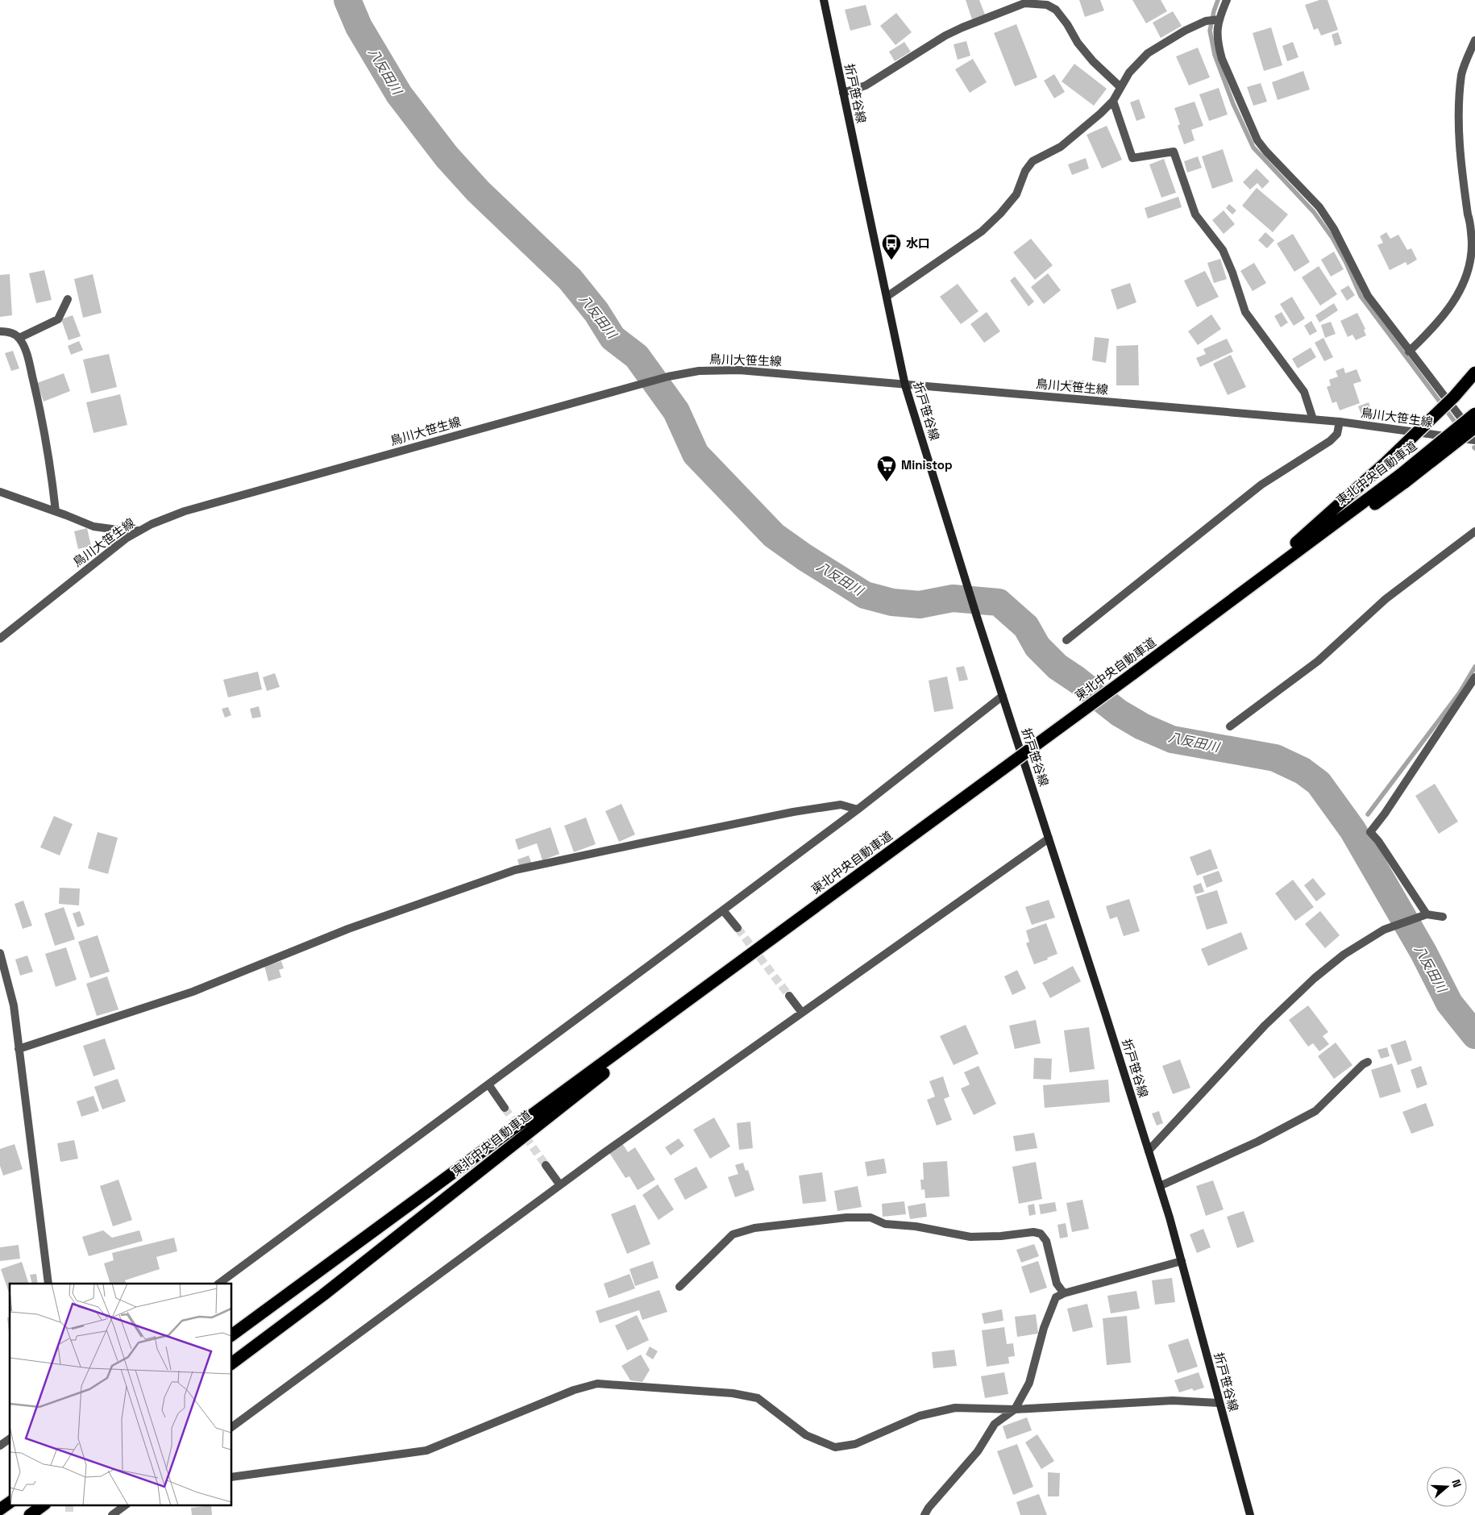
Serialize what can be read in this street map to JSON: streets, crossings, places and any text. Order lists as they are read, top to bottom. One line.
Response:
{"streets":{"highway":["東北中央自動車道"],"main road":["折戸笹谷線"],"street":["鳥川大笹生線"]},"crossings":[["折戸笹谷線","鳥川大笹生線"]],"water":["八反田川"],"places":{"bus stop":["水口"],"supermarket":["Ministop"]},"north":"right"}
